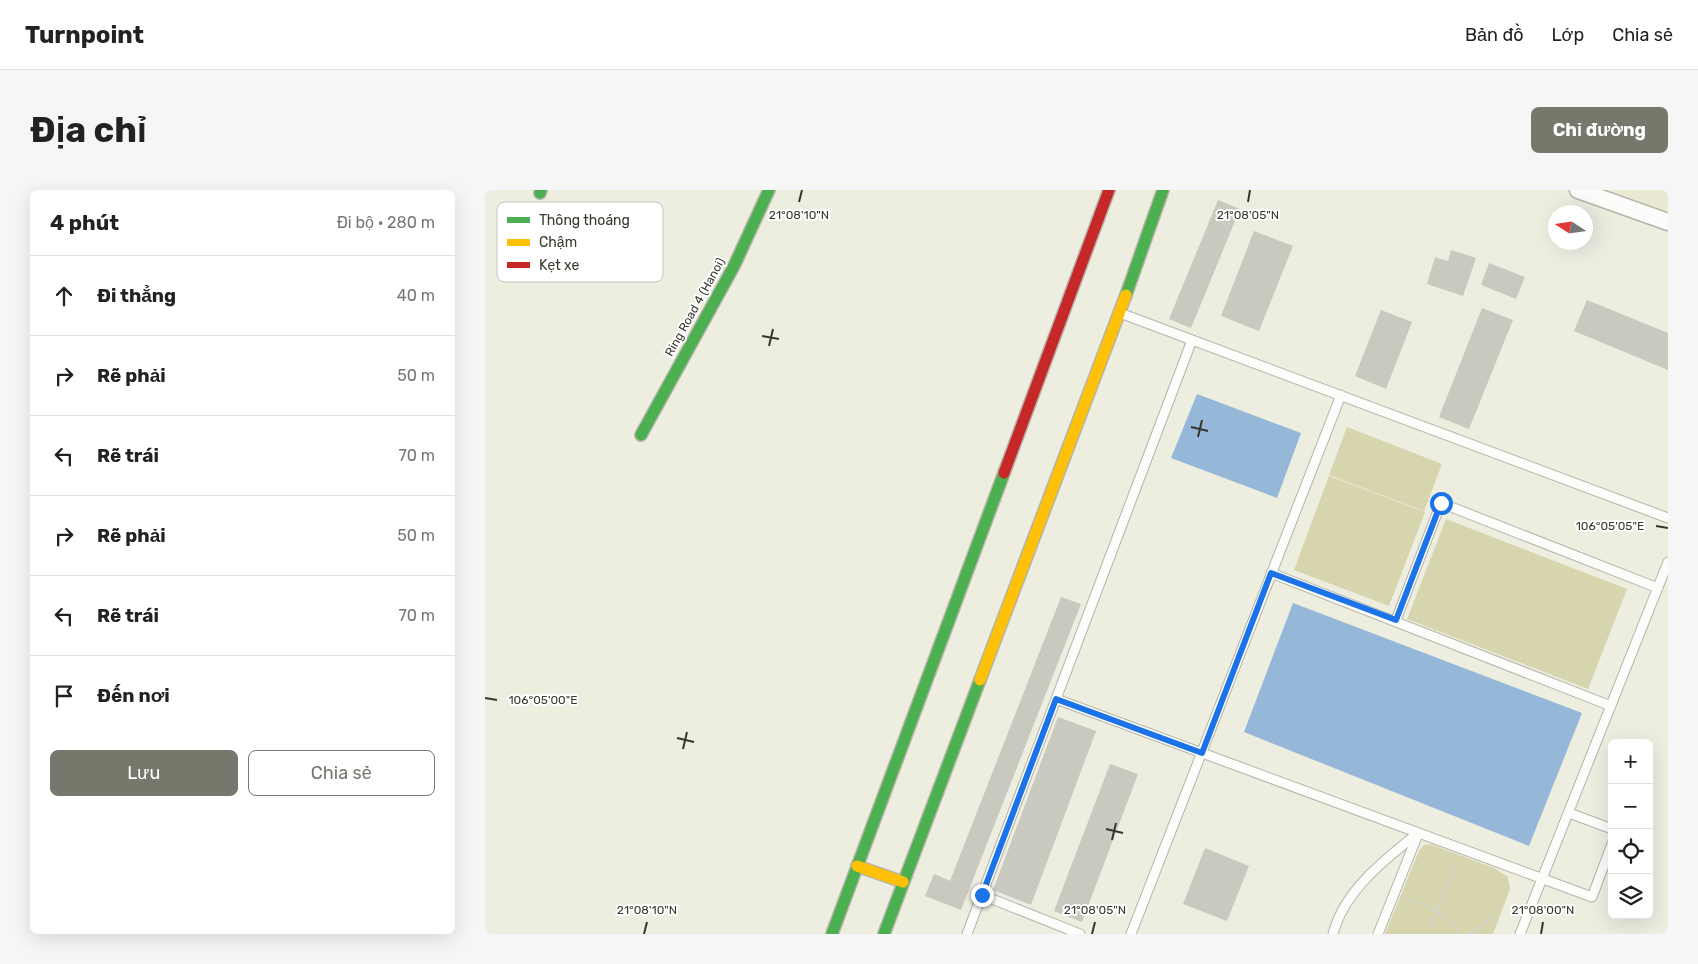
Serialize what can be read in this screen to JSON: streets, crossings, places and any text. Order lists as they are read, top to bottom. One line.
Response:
{"streets":{"street":["Ring Road 4 (Hanoi)"]},"legend":["Thông thoáng","Chậm","Kẹt xe"],"north":"left","page":{"header":"Turnpoint","nav":["Bản đồ","Lớp","Chia sẻ"],"buttons":["Chỉ đường",["Lưu","Chia sẻ"]],"title":"Địa chỉ","heading":["4 phút","Đi bộ · 280 m"],"list":[["Đi thẳng","40 m"],["Rẽ phải","50 m"],["Rẽ trái","70 m"],["Rẽ phải","50 m"],["Rẽ trái","70 m"],"Đến nơi"],"map_buttons":["+","−"]},"coordinates":["21°08'10\"N","21°08'05\"N","106°05'05\"E","106°05'00\"E","21°08'00\"N"]}
